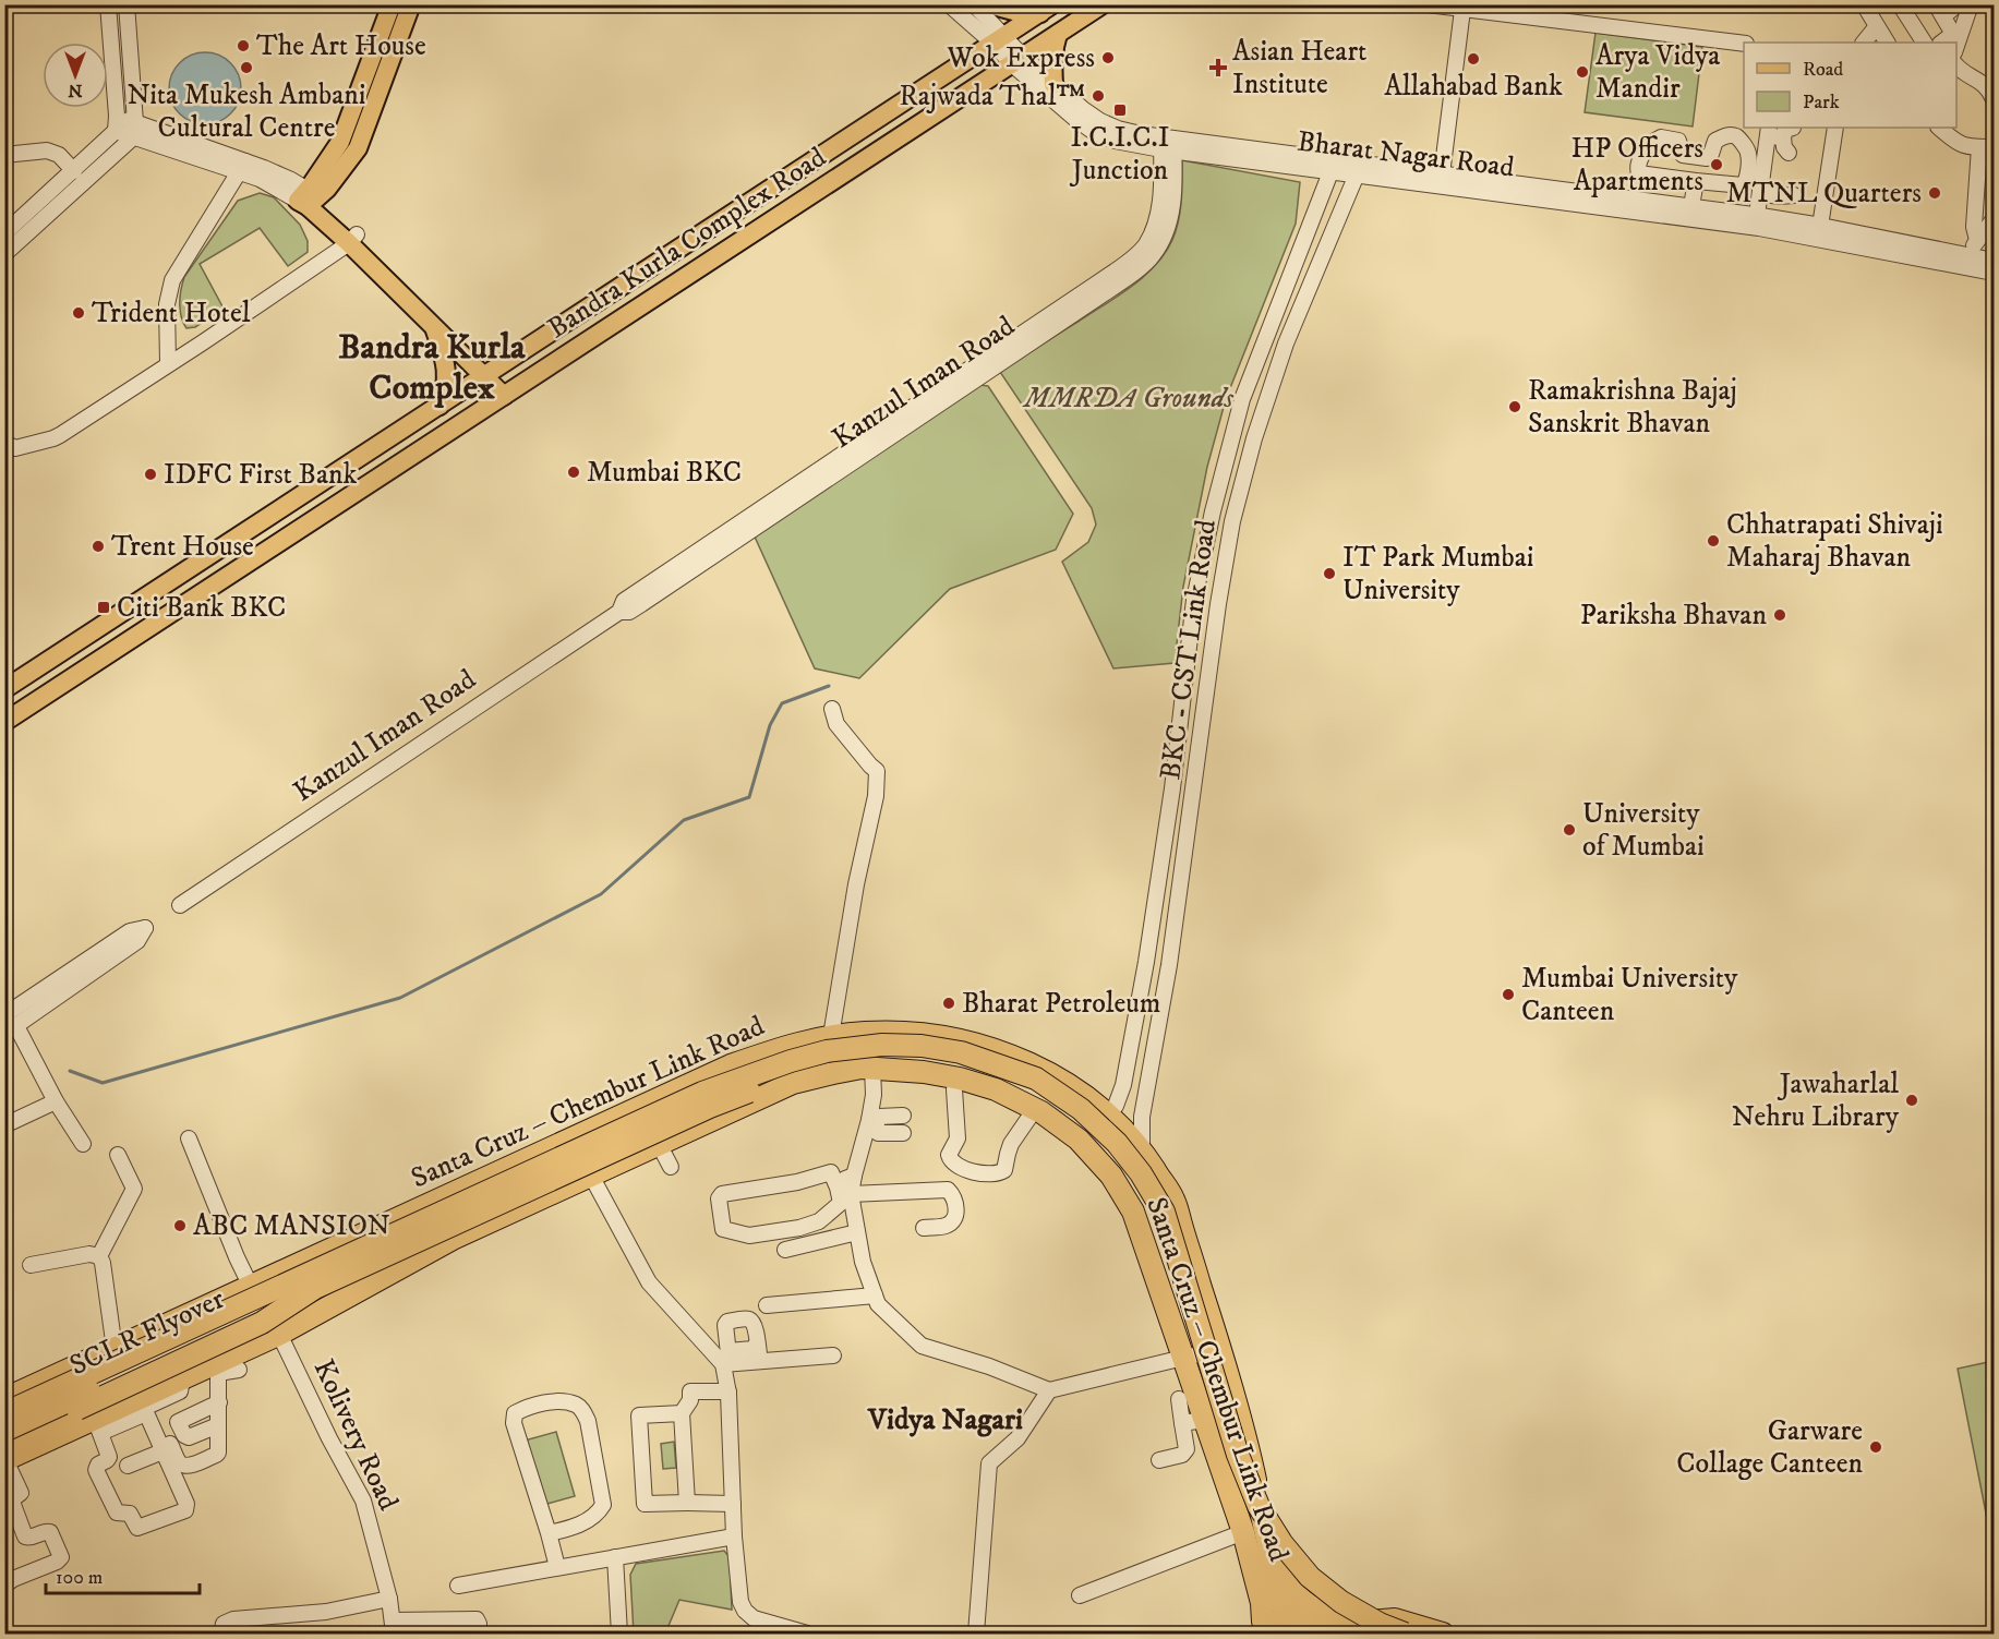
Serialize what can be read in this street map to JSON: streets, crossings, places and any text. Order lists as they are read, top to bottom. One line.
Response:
{"streets":{"highway":["Santa Cruz – Chembur Link Road","SCLR Flyover"],"main road":["Bandra Kurla Complex Road"],"street":["Bharat Nagar Road","Kanzul Iman Road","BKC - CST Link Road","Kolivery Road"]},"crossings":[["Bharat Nagar Road","Bandra Kurla Complex Road"],["Bharat Nagar Road","Kanzul Iman Road"],["Bharat Nagar Road","BKC - CST Link Road"],["BKC - CST Link Road","Santa Cruz – Chembur Link Road"],["Santa Cruz – Chembur Link Road","Kolivery Road"]],"districts":["Bandra Kurla Complex","Vidya Nagari"],"parks":["MMRDA Grounds"],"places":{"other":["The Art House","Wok Express","Allahabad Bank","Nita Mukesh Ambani Cultural Centre","Arya Vidya Mandir","Rajwada Thal™","HP Officers Apartments","MTNL Quarters","Trident Hotel","Ramakrishna Bajaj Sanskrit Bhavan","Mumbai BKC","IDFC First Bank","Chhatrapati Shivaji Maharaj Bhavan","Trent House","IT Park Mumbai University","Pariksha Bhavan","University of Mumbai","Mumbai University Canteen","Bharat Petroleum","Jawaharlal Nehru Library","ABC MANSION","Garware Collage Canteen"],"health":["Asian Heart Institute"],"transit":["I.C.I.C.I Junction","Citi Bank BKC"]},"legend":["Road","Park"],"scale_bar":"100 m","north":"bottom"}
